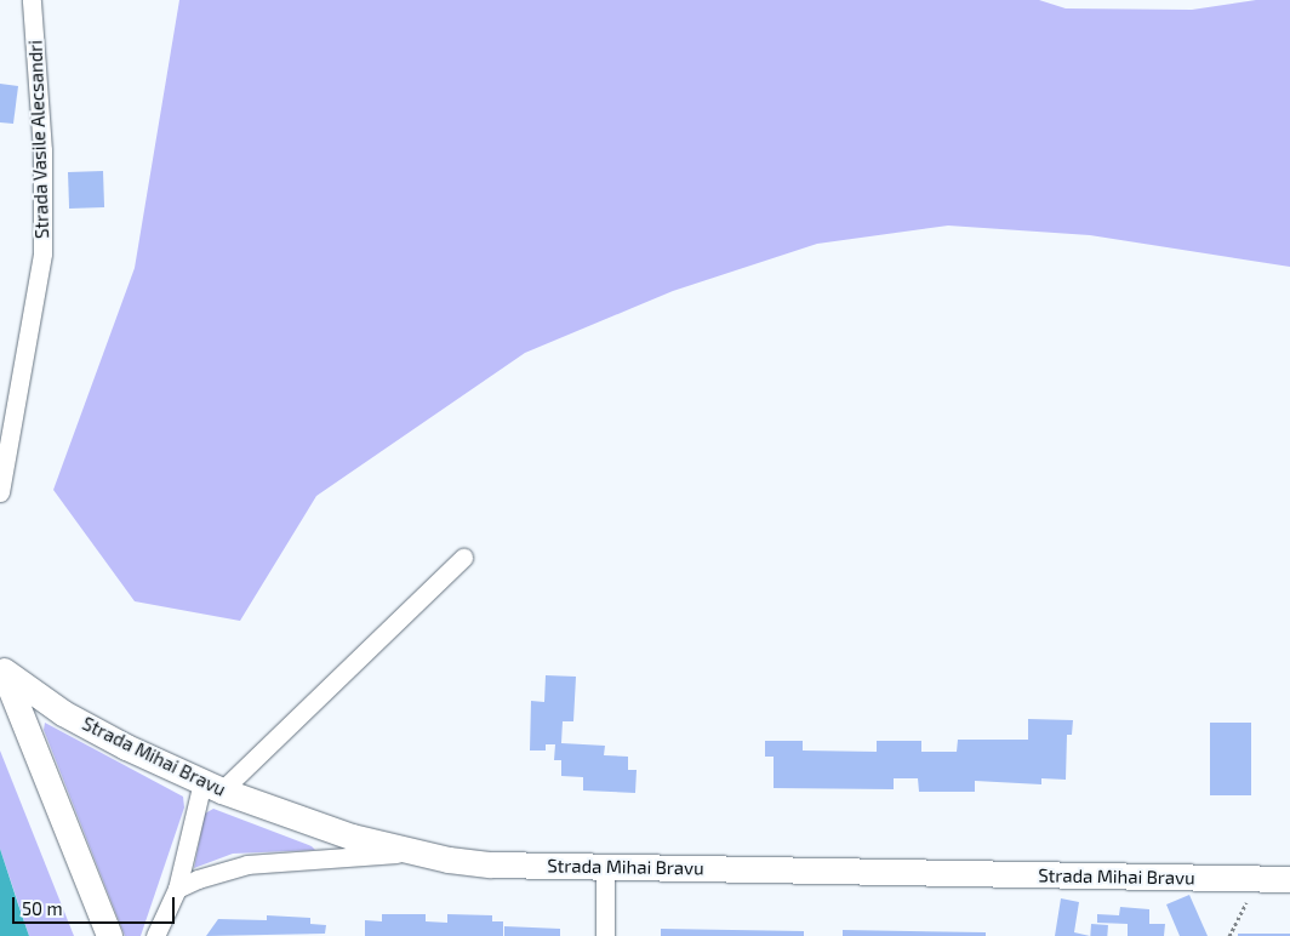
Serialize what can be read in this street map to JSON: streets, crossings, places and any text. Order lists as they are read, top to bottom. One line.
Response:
{"streets":{"main road":["Strada Mihai Bravu"],"street":["Strada Vasile Alecsandri"]},"scale_bar":"50 m"}
